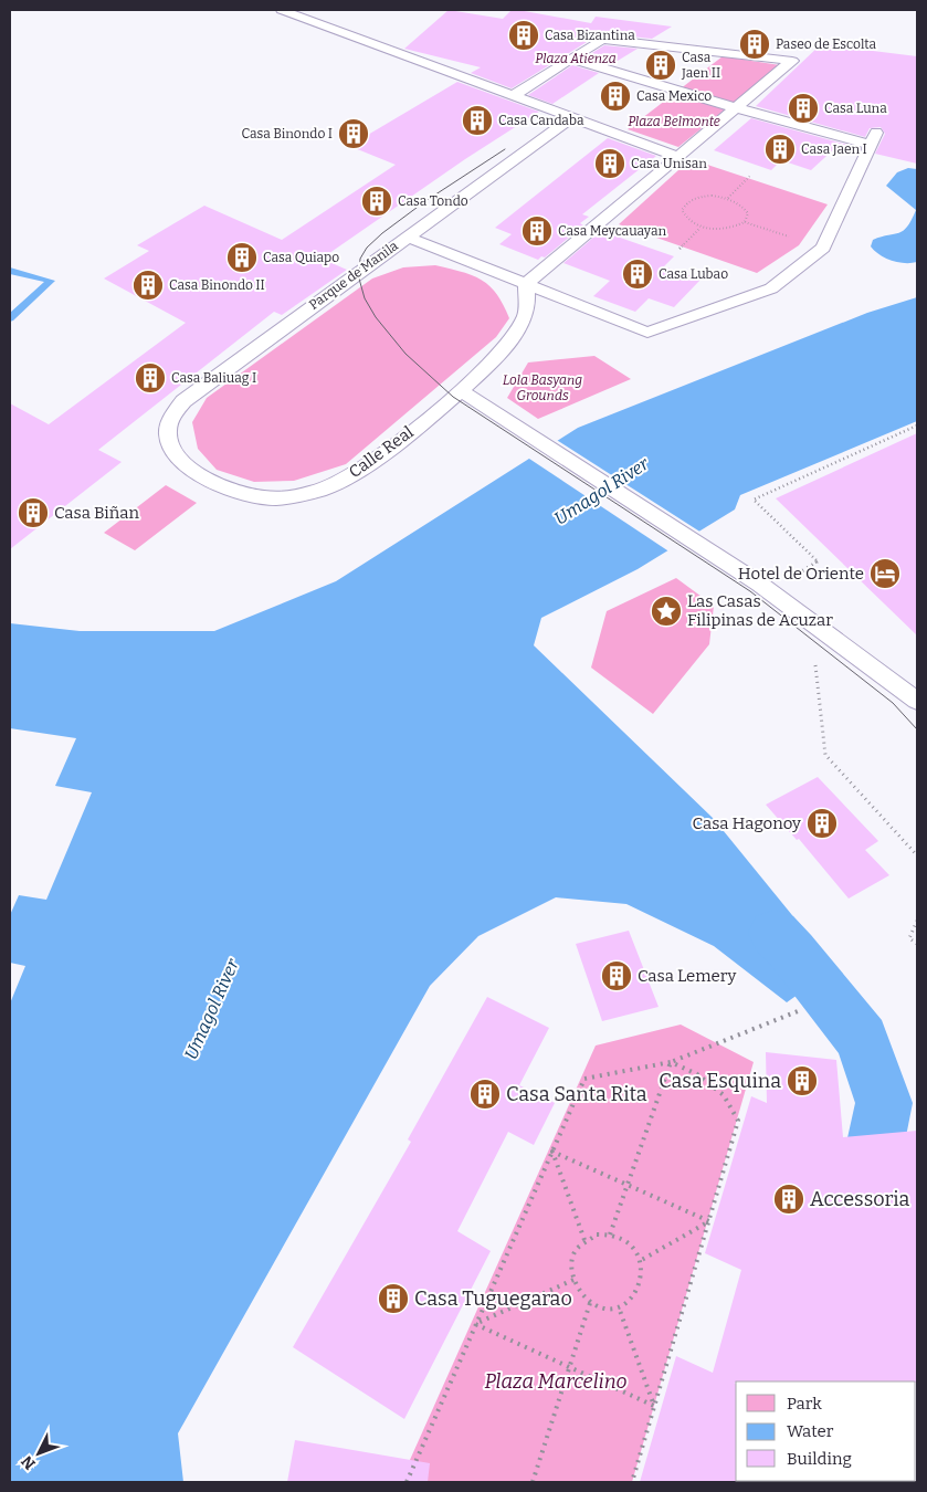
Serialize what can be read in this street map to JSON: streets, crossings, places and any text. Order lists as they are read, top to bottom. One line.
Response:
{"streets":{"lane":["Parque de Manila","Calle Real"]},"crossings":[["Parque de Manila","Calle Real"]],"water":["Umagol River"],"parks":["Plaza Atienza","Plaza Belmonte","Lola Basyang Grounds","Plaza Marcelino"],"places":{"building":["Casa Bizantina","Paseo de Escolta","Casa Jaen II","Casa Mexico","Casa Luna","Casa Candaba","Casa Binondo I","Casa Jaen I","Casa Unisan","Casa Tondo","Casa Meycauayan","Casa Quiapo","Casa Lubao","Casa Binondo II","Casa Baliuag I","Casa Biñan","Casa Hagonoy","Casa Lemery","Casa Esquina","Casa Santa Rita","Accessoria","Casa Tuguegarao"],"hotel":["Hotel de Oriente"],"place":["Las Casas Filipinas de Acuzar"]},"legend":["Park","Water","Building"],"north":"bottom left"}
